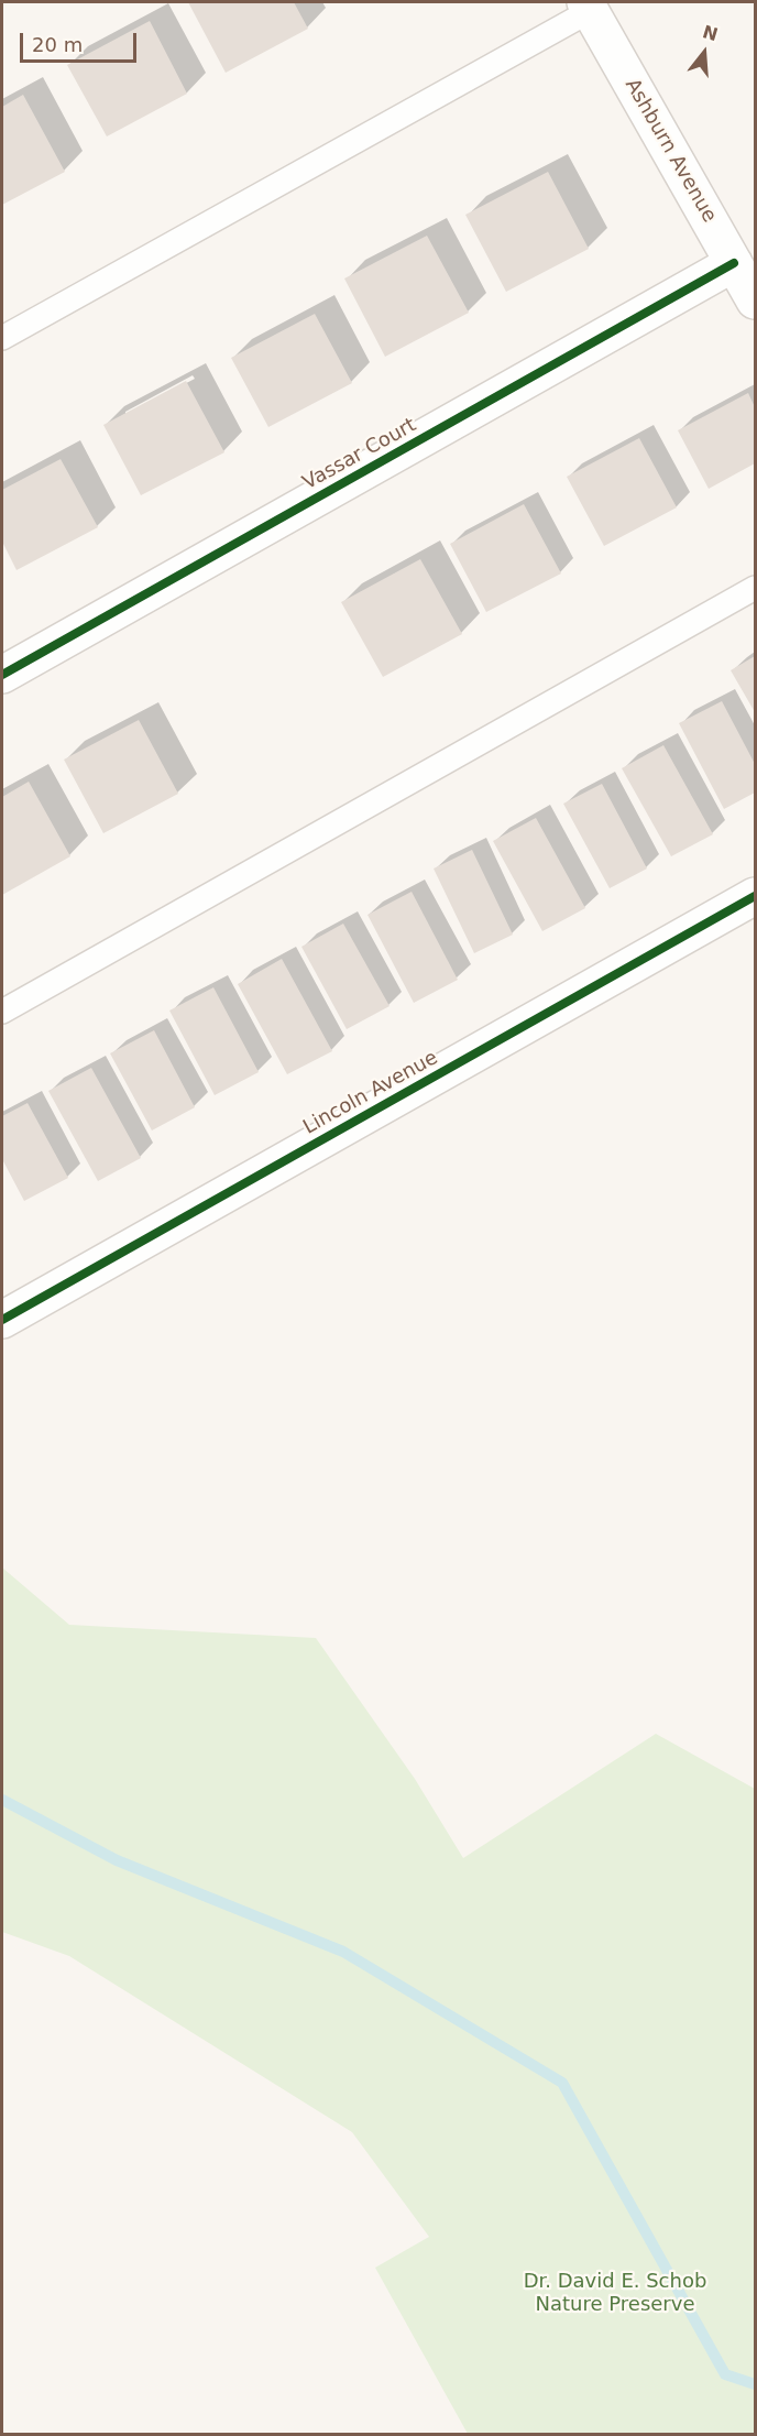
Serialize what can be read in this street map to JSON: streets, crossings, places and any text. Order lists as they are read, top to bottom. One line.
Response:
{"streets":{"street":["Ashburn Avenue","Vassar Court","Lincoln Avenue"]},"crossings":[["Ashburn Avenue","Vassar Court"]],"parks":["Dr. David E. Schob Nature Preserve"],"scale_bar":"20 m","north":"top"}
